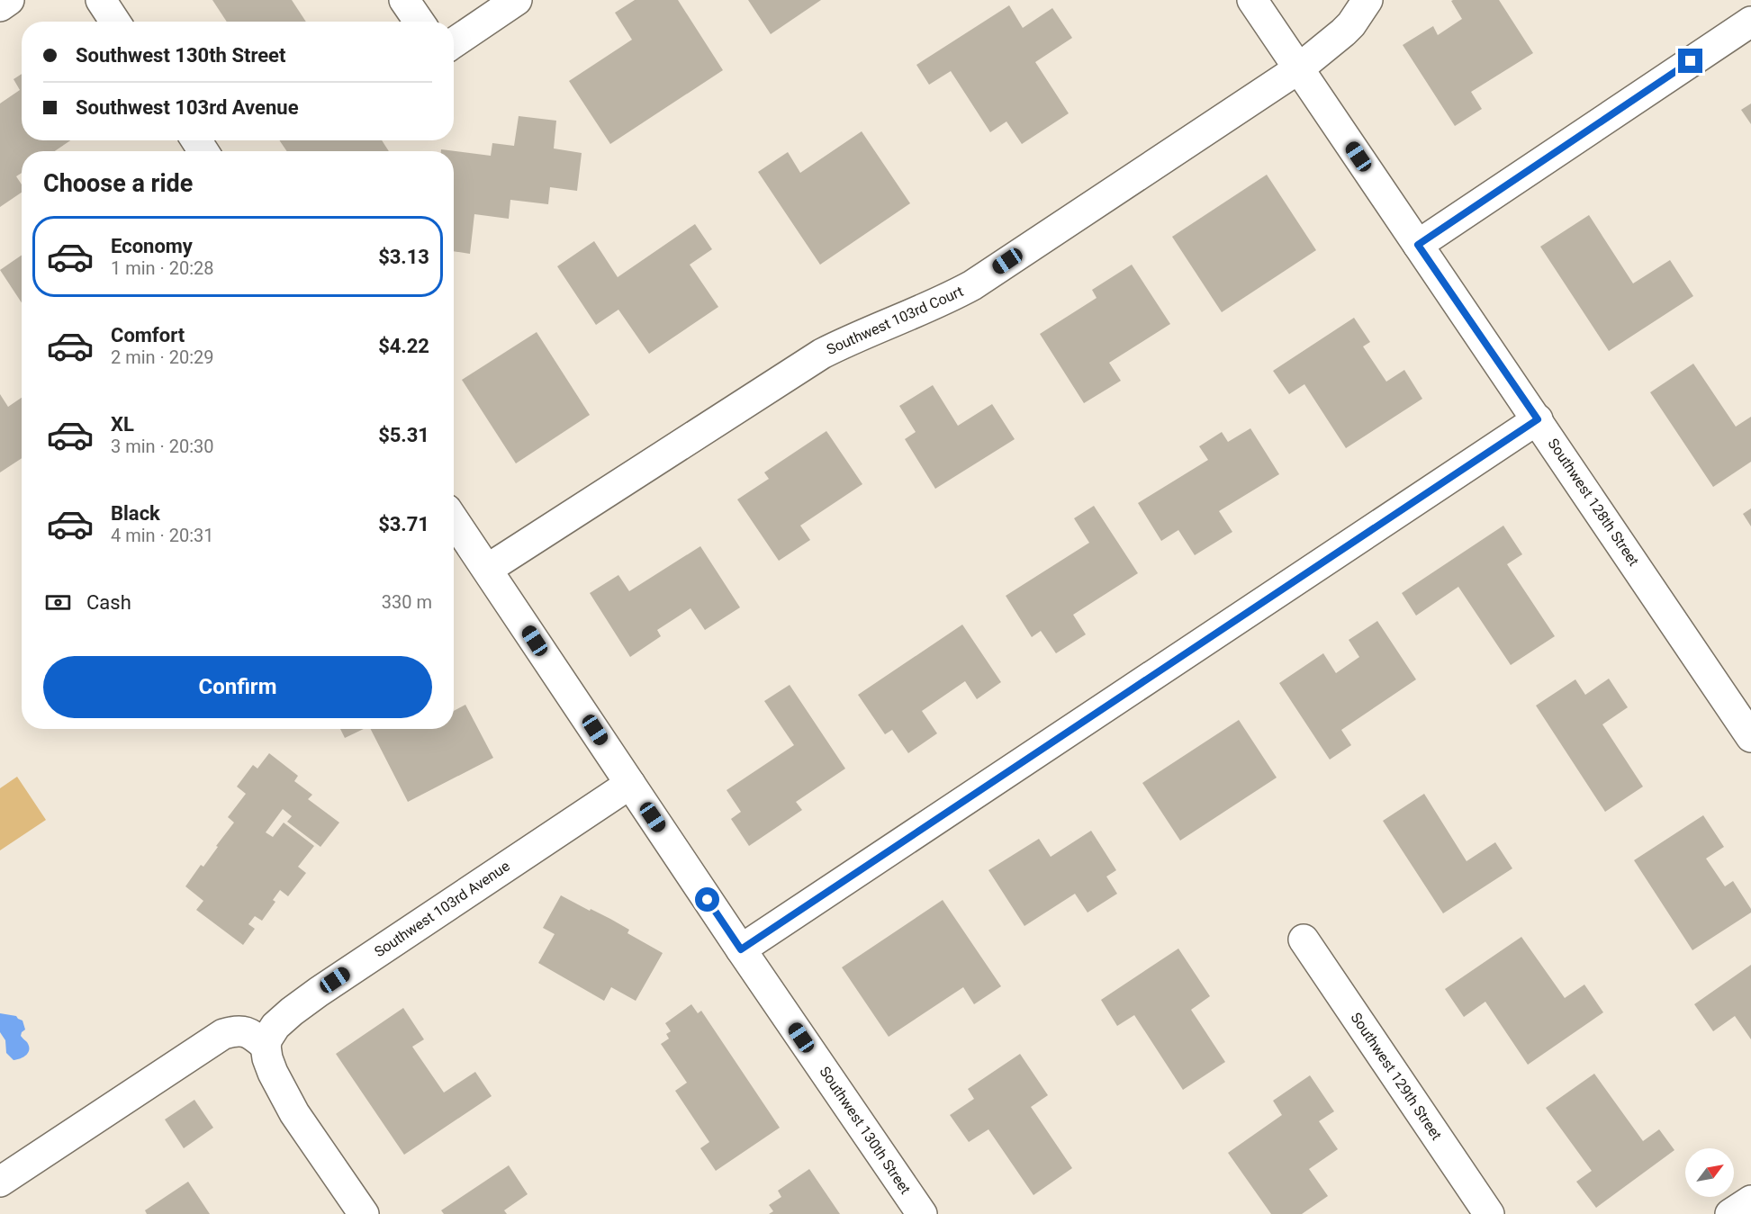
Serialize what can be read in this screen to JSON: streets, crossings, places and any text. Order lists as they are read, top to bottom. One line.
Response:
{"streets":{"street":["Southwest 103rd Court","Southwest 128th Street","Southwest 103rd Avenue","Southwest 129th Street","Southwest 130th Street"]},"crossings":[["Southwest 103rd Court","Southwest 128th Street"],["Southwest 103rd Court","Southwest 130th Street"],["Southwest 103rd Avenue","Southwest 130th Street"]],"north":"top right","page":{"banner":["Southwest 130th Street","Southwest 103rd Avenue"],"heading":"Choose a ride","list":[{"name":"Economy","note":"1 min · 20:28","value":"$3.13"},{"name":"Comfort","note":"2 min · 20:29","value":"$4.22"},{"name":"XL","note":"3 min · 20:30","value":"$5.31"},{"name":"Black","note":"4 min · 20:31","value":"$3.71"}],"pay":["Cash","330 m"],"buttons":"Confirm"}}
